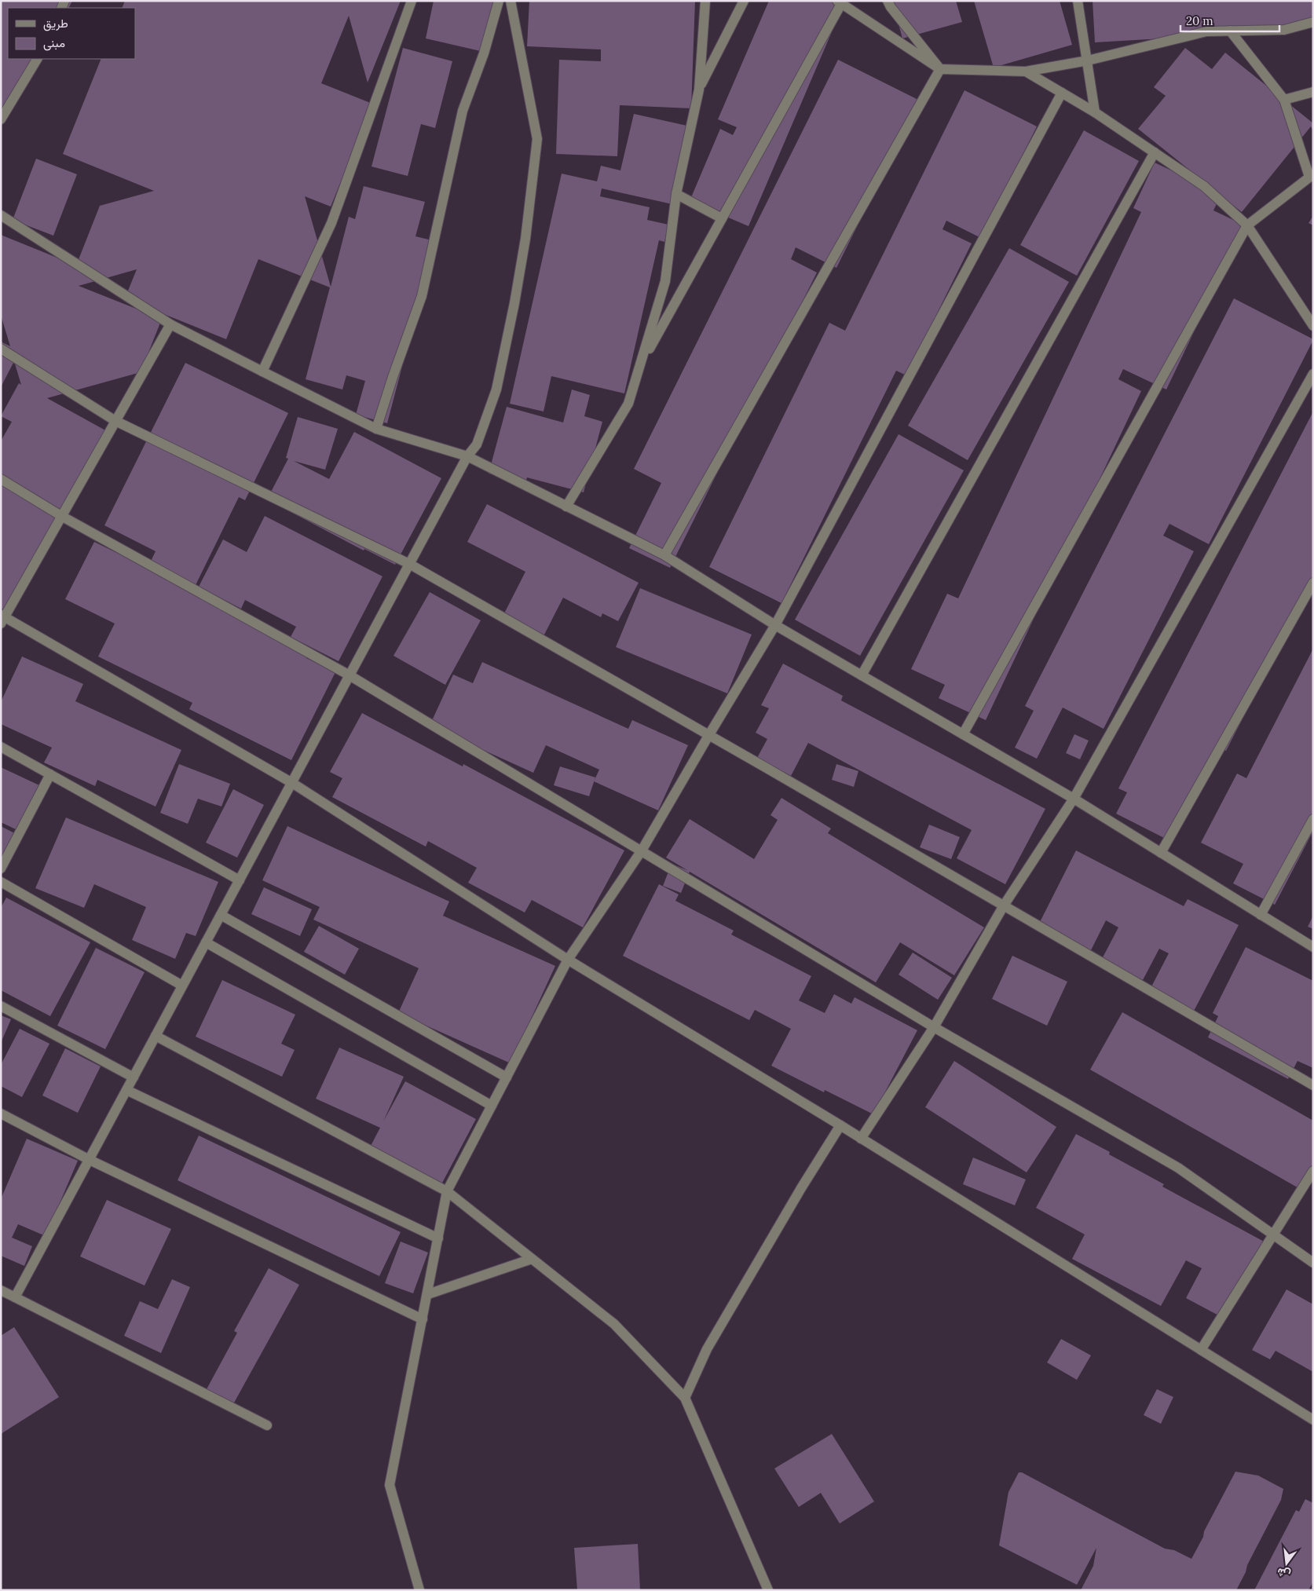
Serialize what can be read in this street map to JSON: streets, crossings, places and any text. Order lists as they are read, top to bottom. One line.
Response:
{"legend":["طريق","مبنى"],"scale_bar":"20 m","north":"bottom"}
